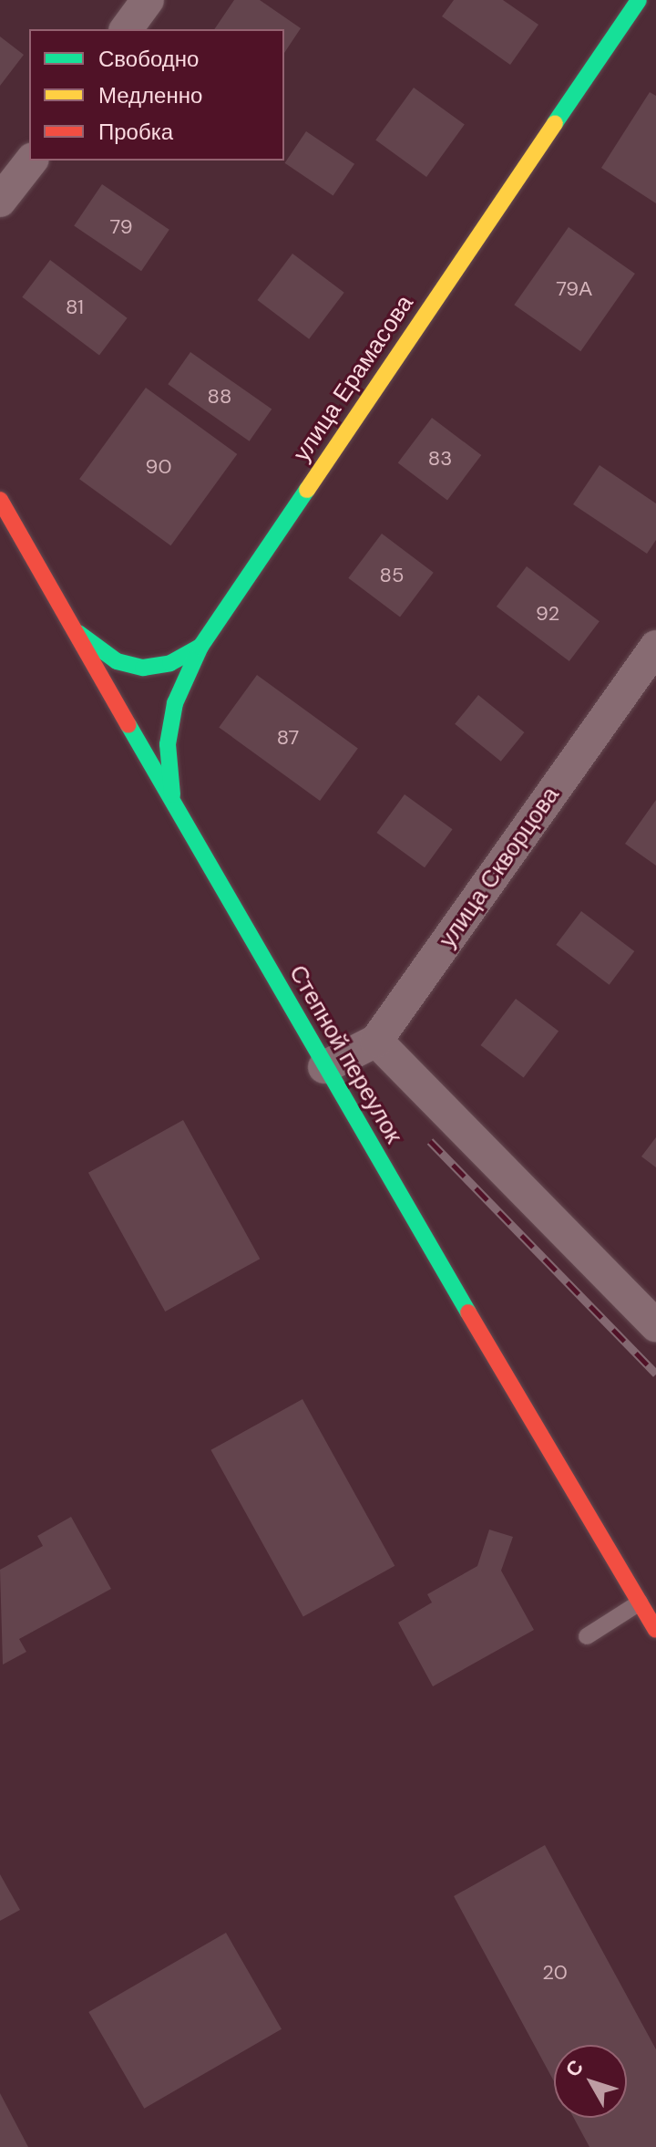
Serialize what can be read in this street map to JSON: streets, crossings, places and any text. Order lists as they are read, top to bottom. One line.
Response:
{"streets":{"main road":["улица Ерамасова","Степной переулок"],"street":["улица Скворцова"]},"crossings":[["улица Ерамасова","Степной переулок"],["улица Скворцова","Степной переулок"]],"house_numbers":["79","79А","81","88","83","90","85","92","87","20"],"legend":["Свободно","Медленно","Пробка"],"north":"top left"}
